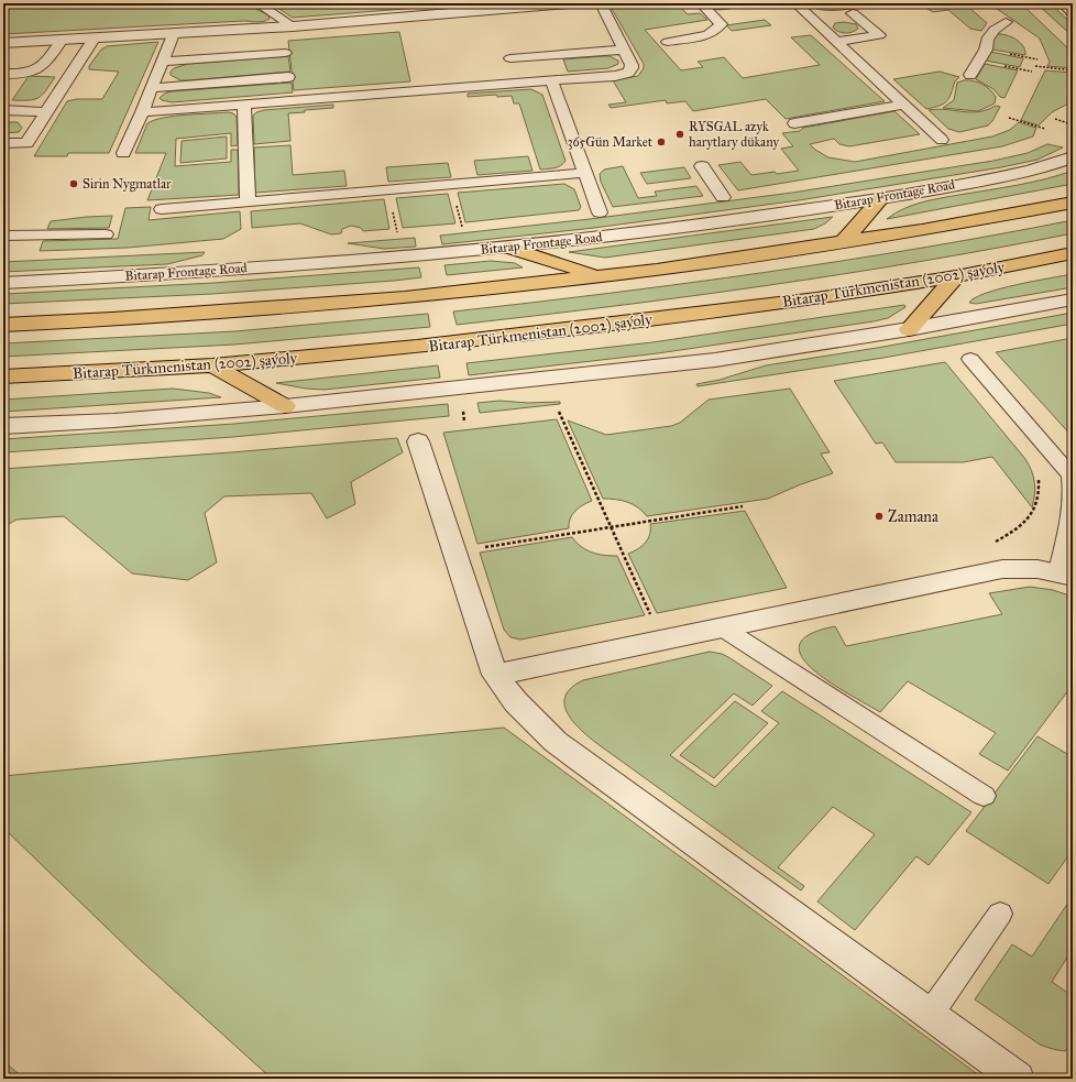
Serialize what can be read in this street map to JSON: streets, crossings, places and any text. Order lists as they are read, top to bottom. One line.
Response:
{"streets":{"main road":["Bitarap Türkmenistan (2002) şaýoly"],"street":["Bitarap Frontage Road"]},"places":["RYSGAL azyk harytlary dükany","365Gün Market","Sirin Nygmatlar","Zamana"]}
